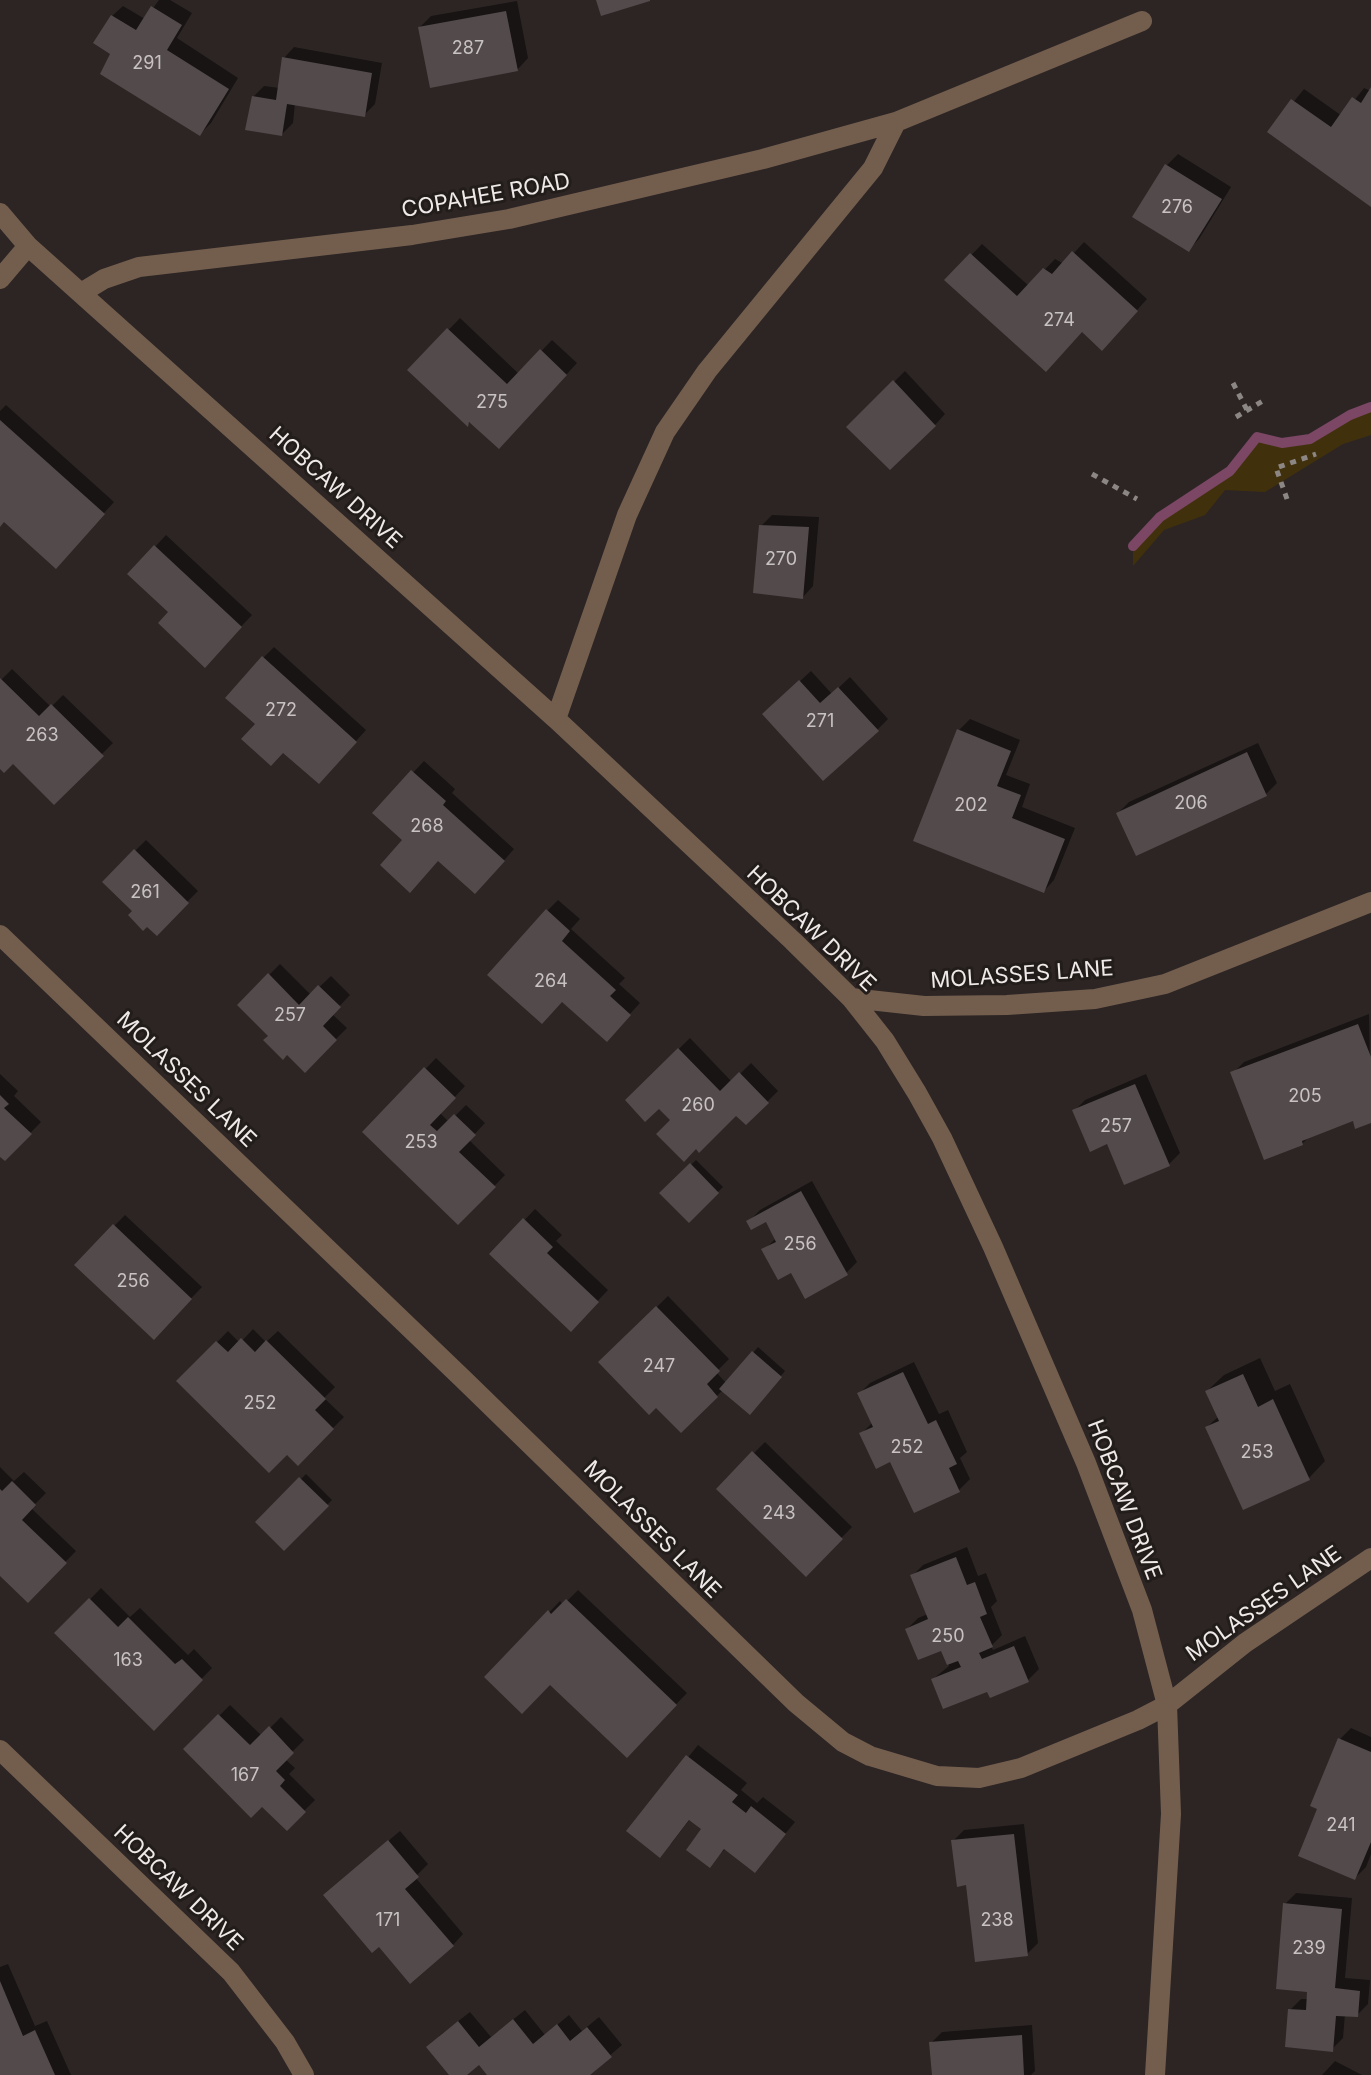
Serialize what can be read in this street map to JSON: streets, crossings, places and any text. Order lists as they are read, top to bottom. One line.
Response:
{"streets":{"street":["COPAHEE ROAD","HOBCAW DRIVE","MOLASSES LANE"]},"crossings":[["COPAHEE ROAD","HOBCAW DRIVE"],["HOBCAW DRIVE","MOLASSES LANE"]],"house_numbers":["287","291","276","274","275","270","272","271","263","206","202","268","261","264","257","205","260","257","253","256","256","247","252","252","253","243","250","163","167","241","171","238","239"]}
